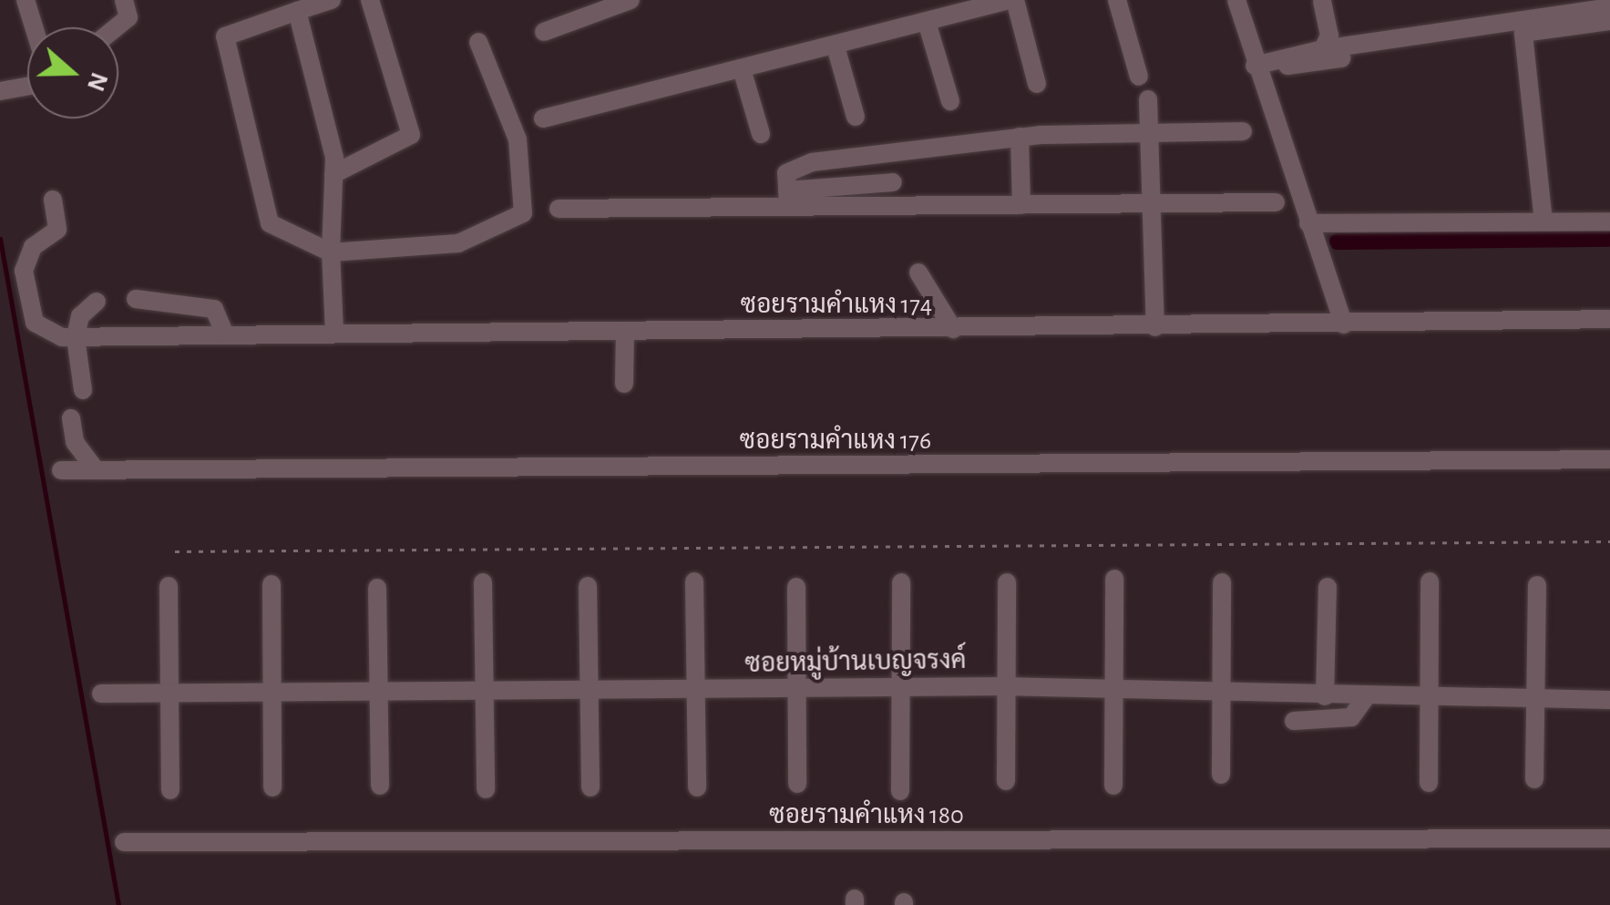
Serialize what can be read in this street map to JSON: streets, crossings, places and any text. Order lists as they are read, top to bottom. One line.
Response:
{"streets":{"street":["ซอยรามคำแหง 174","ซอยรามคำแหง 176","ซอยหมู่บ้านเบญจรงค์","ซอยรามคำแหง 180"]},"north":"right"}
